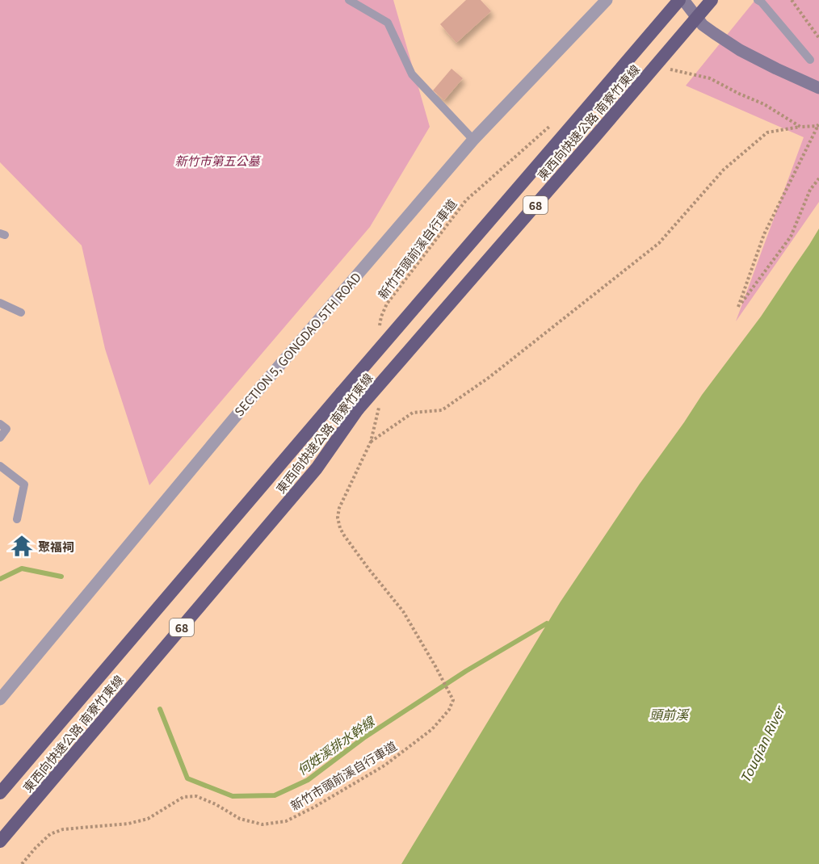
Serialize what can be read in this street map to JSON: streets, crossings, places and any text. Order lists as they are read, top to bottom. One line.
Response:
{"streets":{"highway":["東西向快速公路 南寮竹東線","68"],"street":["SECTION 5, GONGDAO 5TH ROAD"],"path":["新竹市頭前溪自行車道"]},"water":["頭前溪","Touqian River","何姓溪排水幹線"],"parks":["新竹市第五公墓"],"places":{"temple":["聚福祠"]}}
